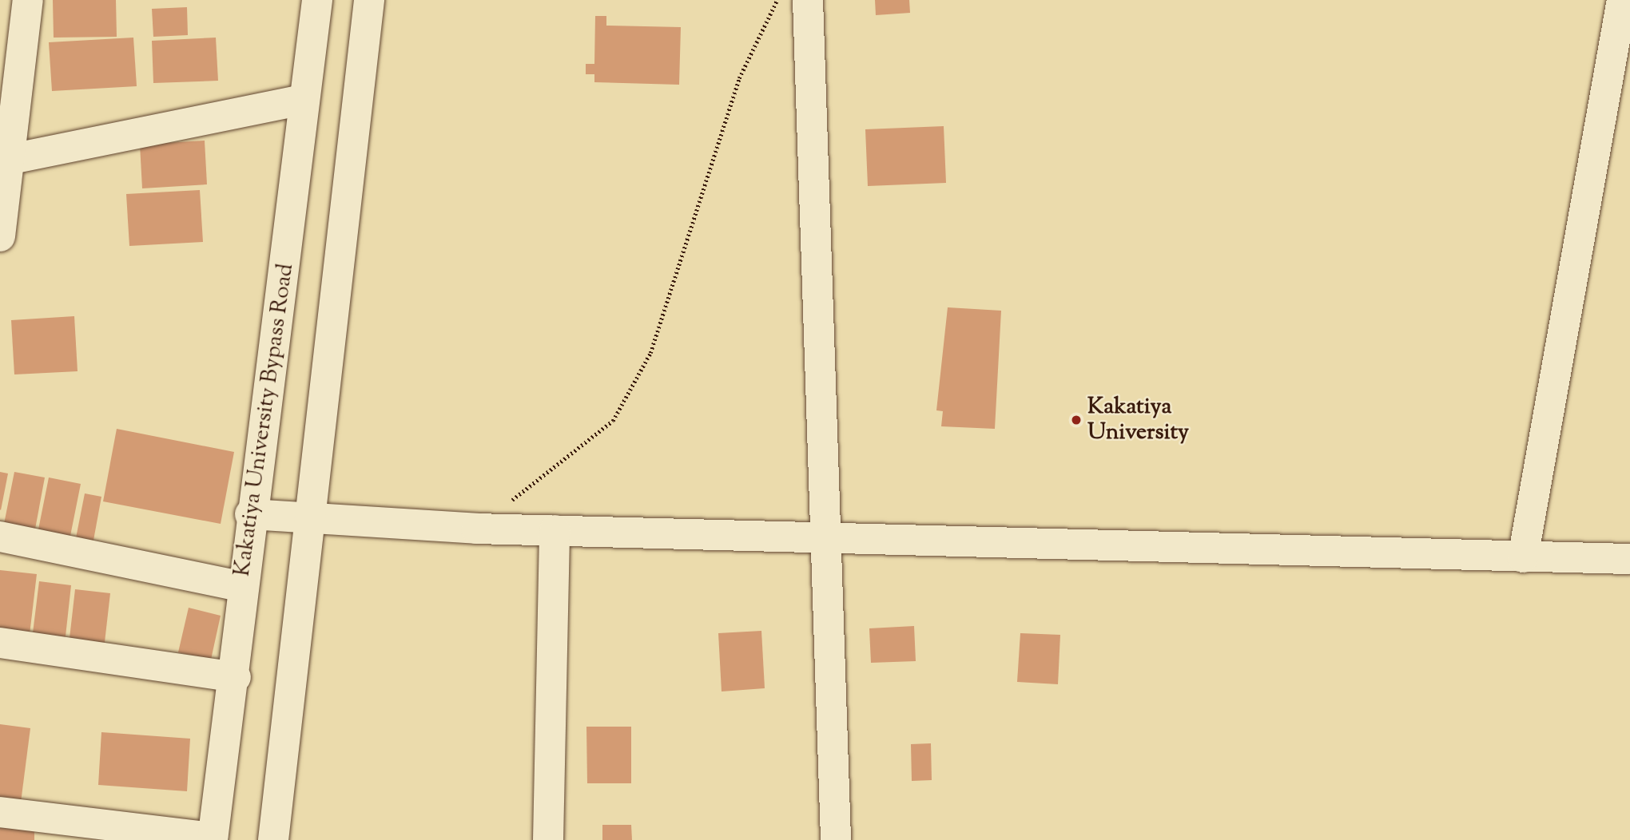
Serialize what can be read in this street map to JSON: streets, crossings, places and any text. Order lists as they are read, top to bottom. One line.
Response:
{"streets":{"street":["Kakatiya University Bypass Road"]},"places":["Kakatiya University"]}
